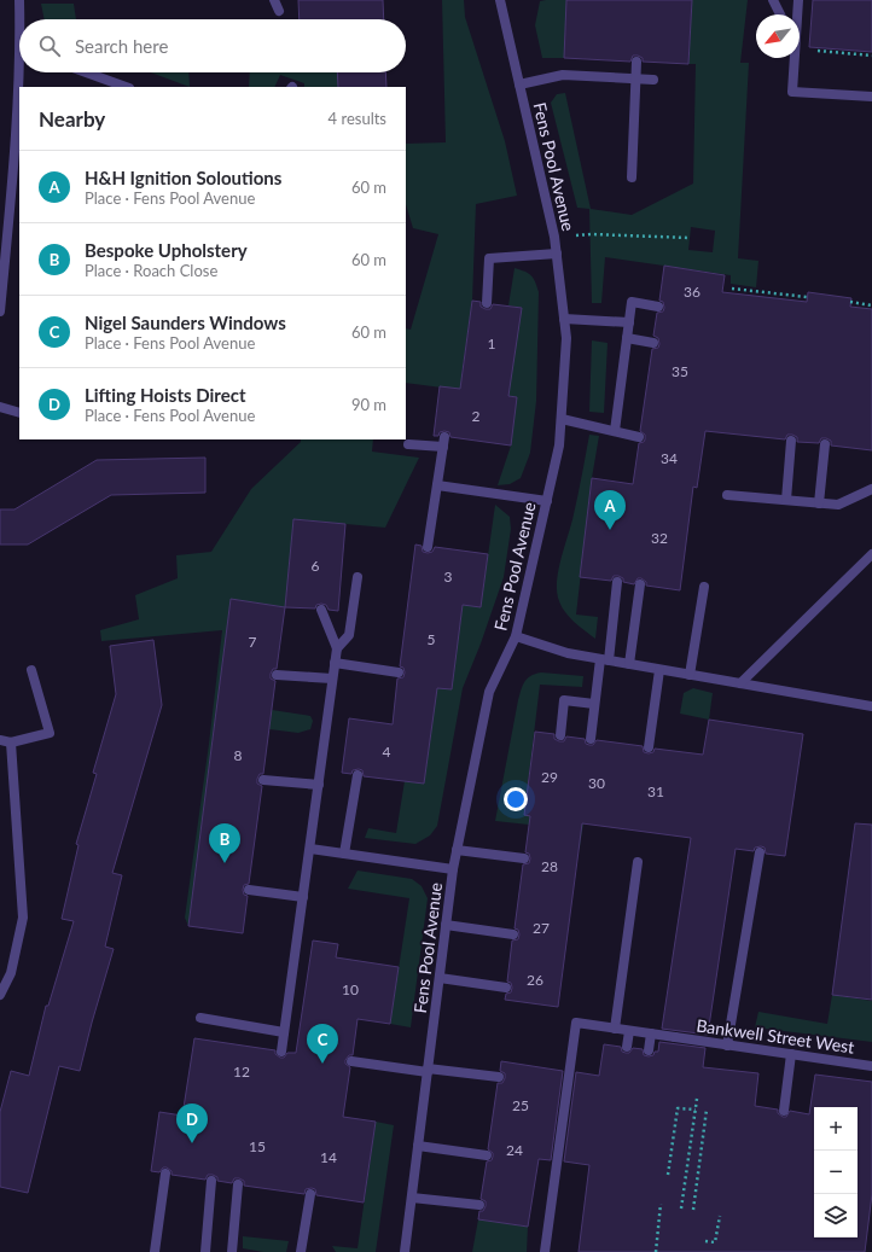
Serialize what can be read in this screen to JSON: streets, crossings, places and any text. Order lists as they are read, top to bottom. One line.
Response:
{"streets":{"street":["Fens Pool Avenue","Bankwell Street West"]},"house_numbers":["36","1","35","2","34","32","6","3","5","7","4","8","29","30","31","28","27","26","10","12","25","15","24","14"],"north":"bottom left","page":{"search":"Search here","heading":["Nearby","4 results"],"list":[{"mark":"A","name":"H&H Ignition Soloutions","note":"Place · Fens Pool Avenue","value":"60 m"},{"mark":"B","name":"Bespoke Upholstery","note":"Place · Roach Close","value":"60 m"},{"mark":"C","name":"Nigel Saunders Windows","note":"Place · Fens Pool Avenue","value":"60 m"},{"mark":"D","name":"Lifting Hoists Direct","note":"Place · Fens Pool Avenue","value":"90 m"}],"pins":["A","B","C","D"],"map_buttons":["+","−"]}}
